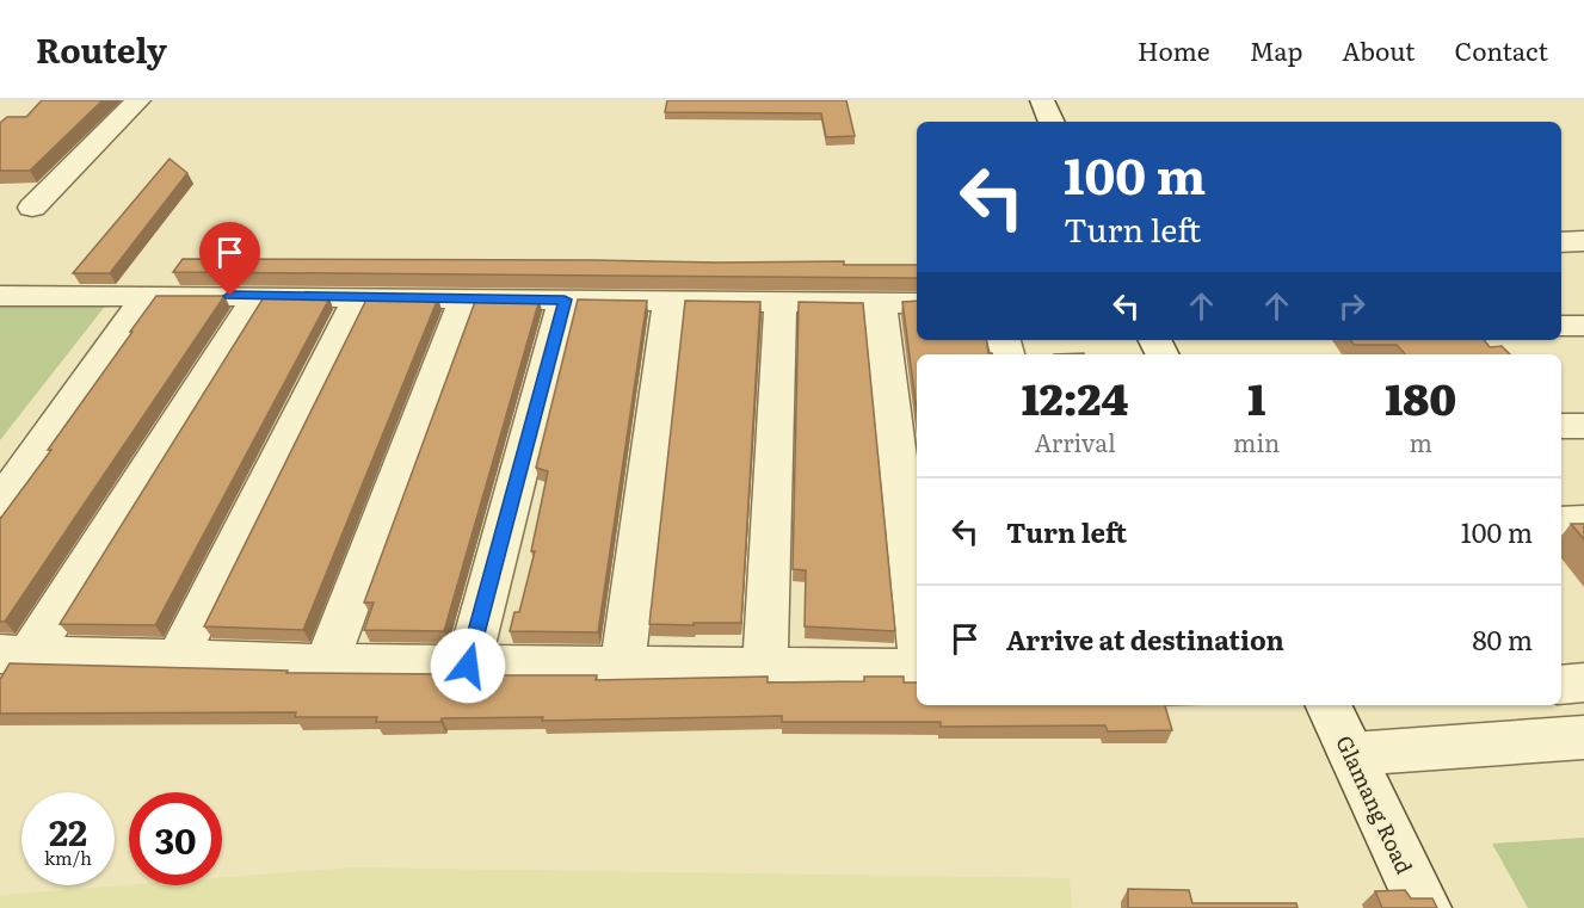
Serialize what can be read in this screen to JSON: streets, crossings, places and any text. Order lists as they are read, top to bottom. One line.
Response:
{"streets":{"street":["Glamang Road"]},"page":{"header":"Routely","nav":["Home","Map","About","Contact"],"turn":["100 m","Turn left"],"eta":["12:24","Arrival","1","min","180","m"],"list":[{"name":"Turn left","value":"100 m"},{"name":"Arrive at destination","value":"80 m"}],"speed":"22 km/h","limit":"30"}}
